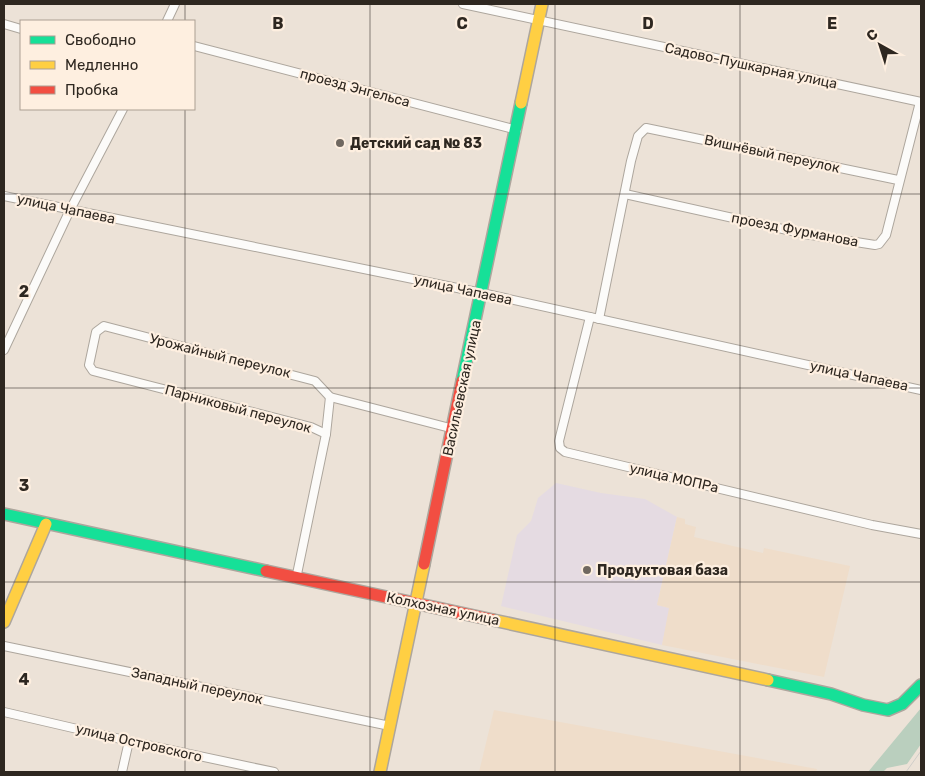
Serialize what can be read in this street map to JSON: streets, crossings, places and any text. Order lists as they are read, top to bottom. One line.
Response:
{"streets":{"main road":["Васильевская улица","Колхозная улица"],"street":["Садово-Пушкарная улица","проезд Энгельса","Вишнёвый переулок","улица Чапаева","проезд Фурманова","Урожайный переулок","Парниковый переулок","улица МОПРа","Западный переулок","улица Островского"]},"crossings":[["Садово-Пушкарная улица","проезд Фурманова"],["Садово-Пушкарная улица","Васильевская улица"],["проезд Энгельса","Васильевская улица"],["Вишнёвый переулок","проезд Фурманова"],["улица Чапаева","Васильевская улица"],["улица Чапаева","улица МОПРа"],["Урожайный переулок","Васильевская улица"],["Урожайный переулок","Парниковый переулок"],["Васильевская улица","Колхозная улица"],["Васильевская улица","Западный переулок"],["Парниковый переулок","Колхозная улица"]],"places":["Детский сад № 83","Продуктовая база"],"legend":["Свободно","Медленно","Пробка"],"north":"top left","grid":{"columns":["B","C","D","E"],"rows":["2","3","4"]}}
